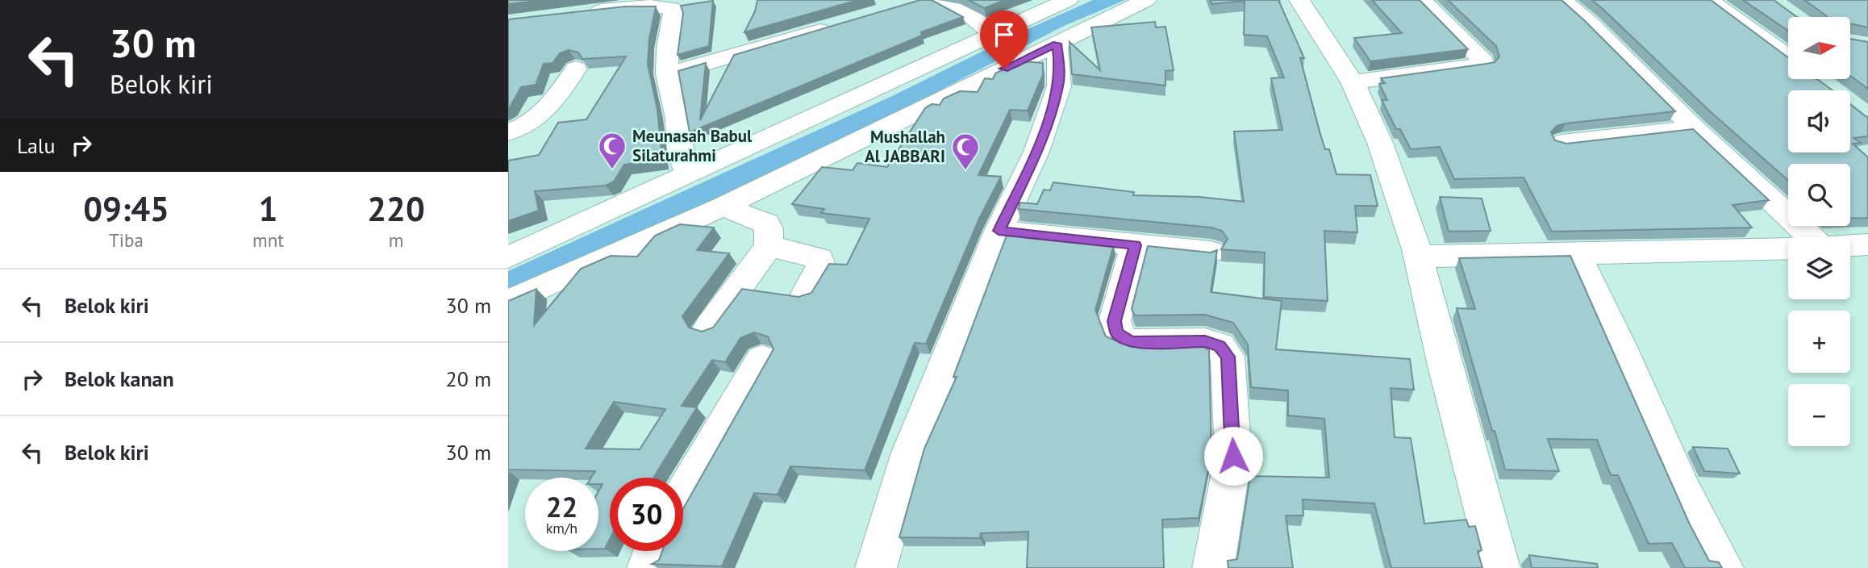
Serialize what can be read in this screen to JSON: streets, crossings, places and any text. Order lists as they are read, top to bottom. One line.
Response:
{"places":{"mosque":["Meunasah Babul Silaturahmi","Mushallah Al JABBARI"]},"north":"right","page":{"turn":["30 m","Belok kiri"],"map_buttons":["+","−"],"then":"Lalu","eta":["09:45","Tiba","1","mnt","220","m"],"list":[{"name":"Belok kiri","value":"30 m"},{"name":"Belok kanan","value":"20 m"},{"name":"Belok kiri","value":"30 m"}],"speed":"22 km/h","limit":"30"}}
